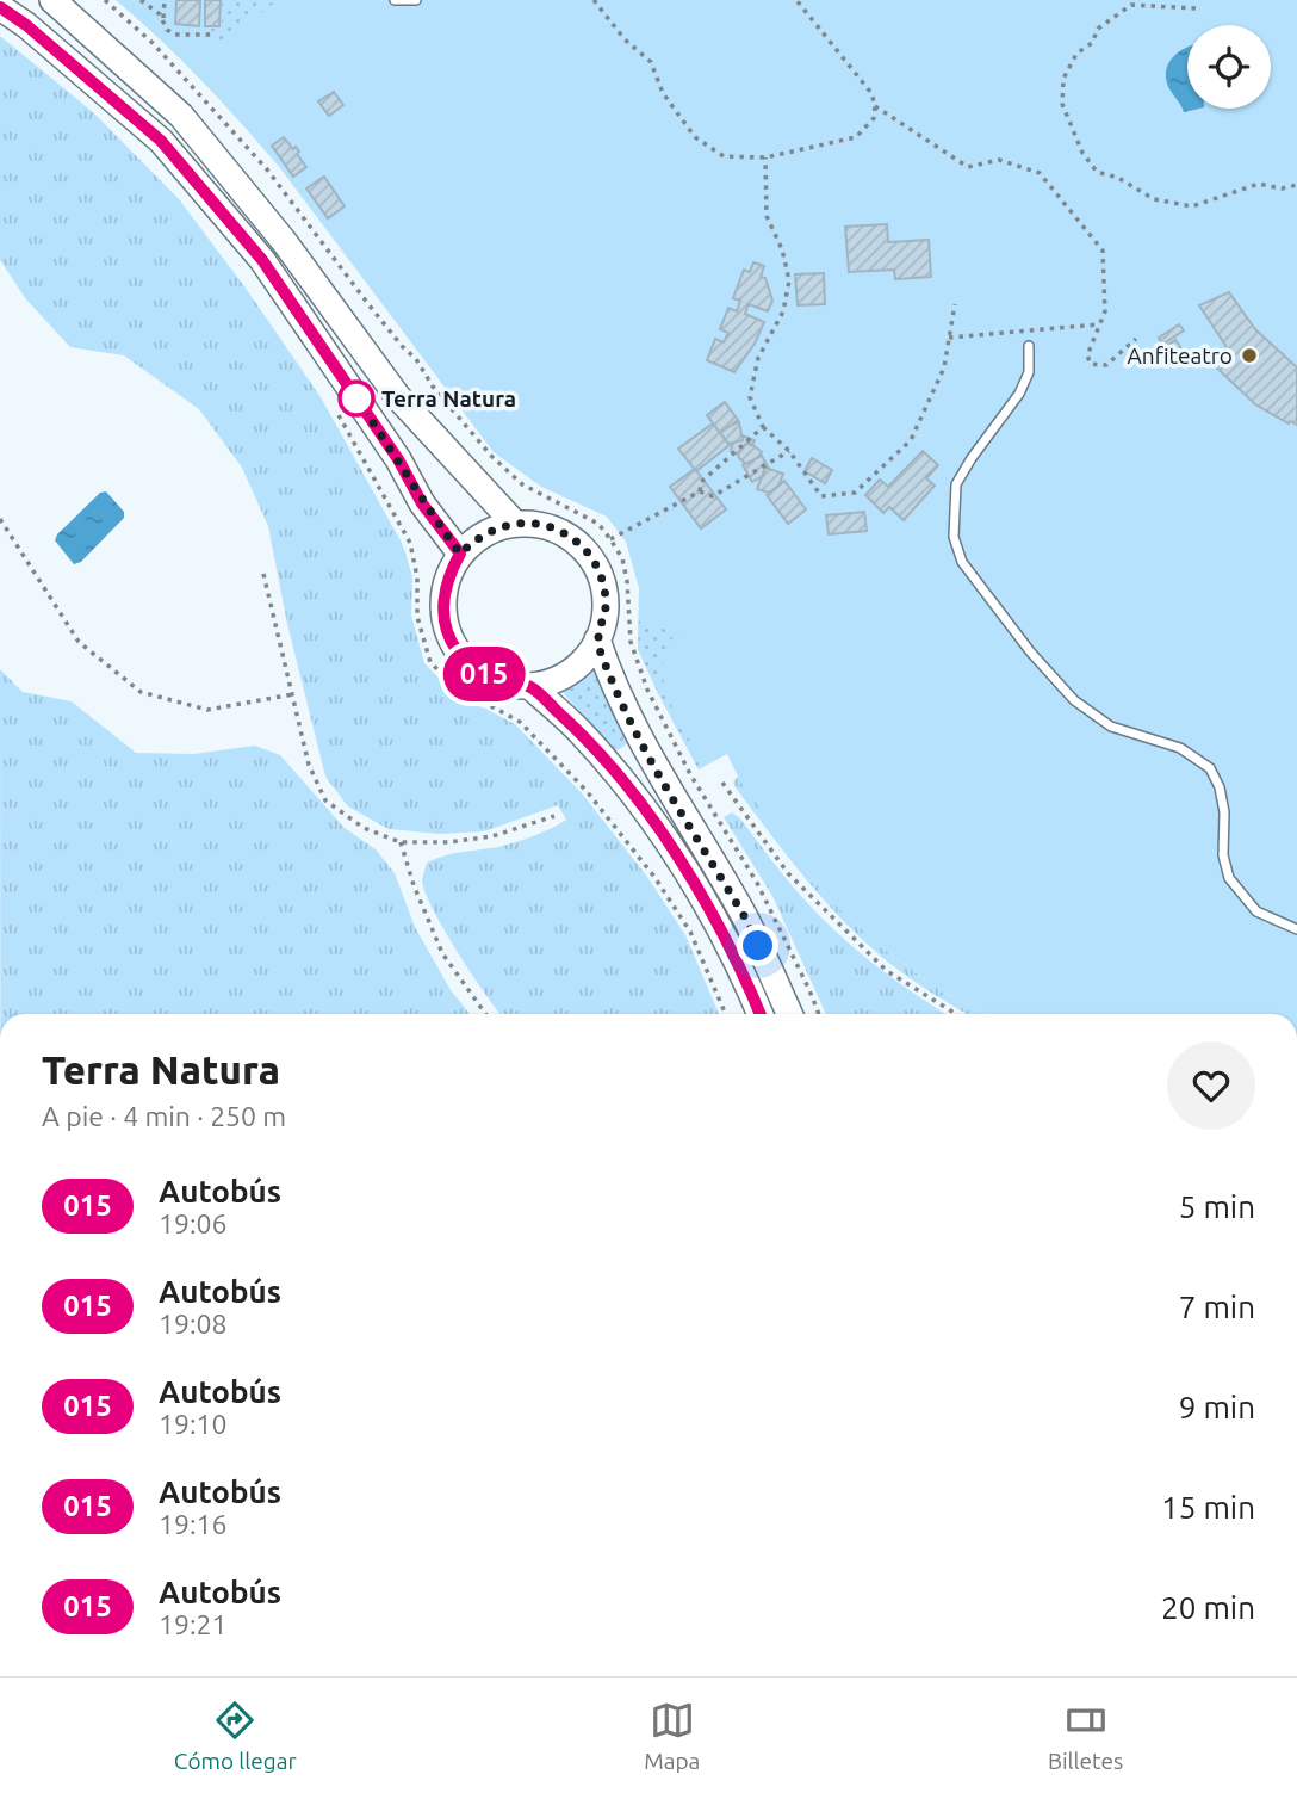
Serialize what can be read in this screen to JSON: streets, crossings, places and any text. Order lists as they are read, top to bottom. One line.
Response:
{"places":["Anfiteatro","Terra Natura"],"lines":["bus line 015"],"page":{"on_map":"015","heading":["Terra Natura","A pie · 4 min · 250 m"],"list":[{"mark":"015","name":"Autobús","note":"19:06","value":"5 min"},{"mark":"015","name":"Autobús","note":"19:08","value":"7 min"},{"mark":"015","name":"Autobús","note":"19:10","value":"9 min"},{"mark":"015","name":"Autobús","note":"19:16","value":"15 min"},{"mark":"015","name":"Autobús","note":"19:21","value":"20 min"}],"tabs":["Cómo llegar","Mapa","Billetes"]}}
